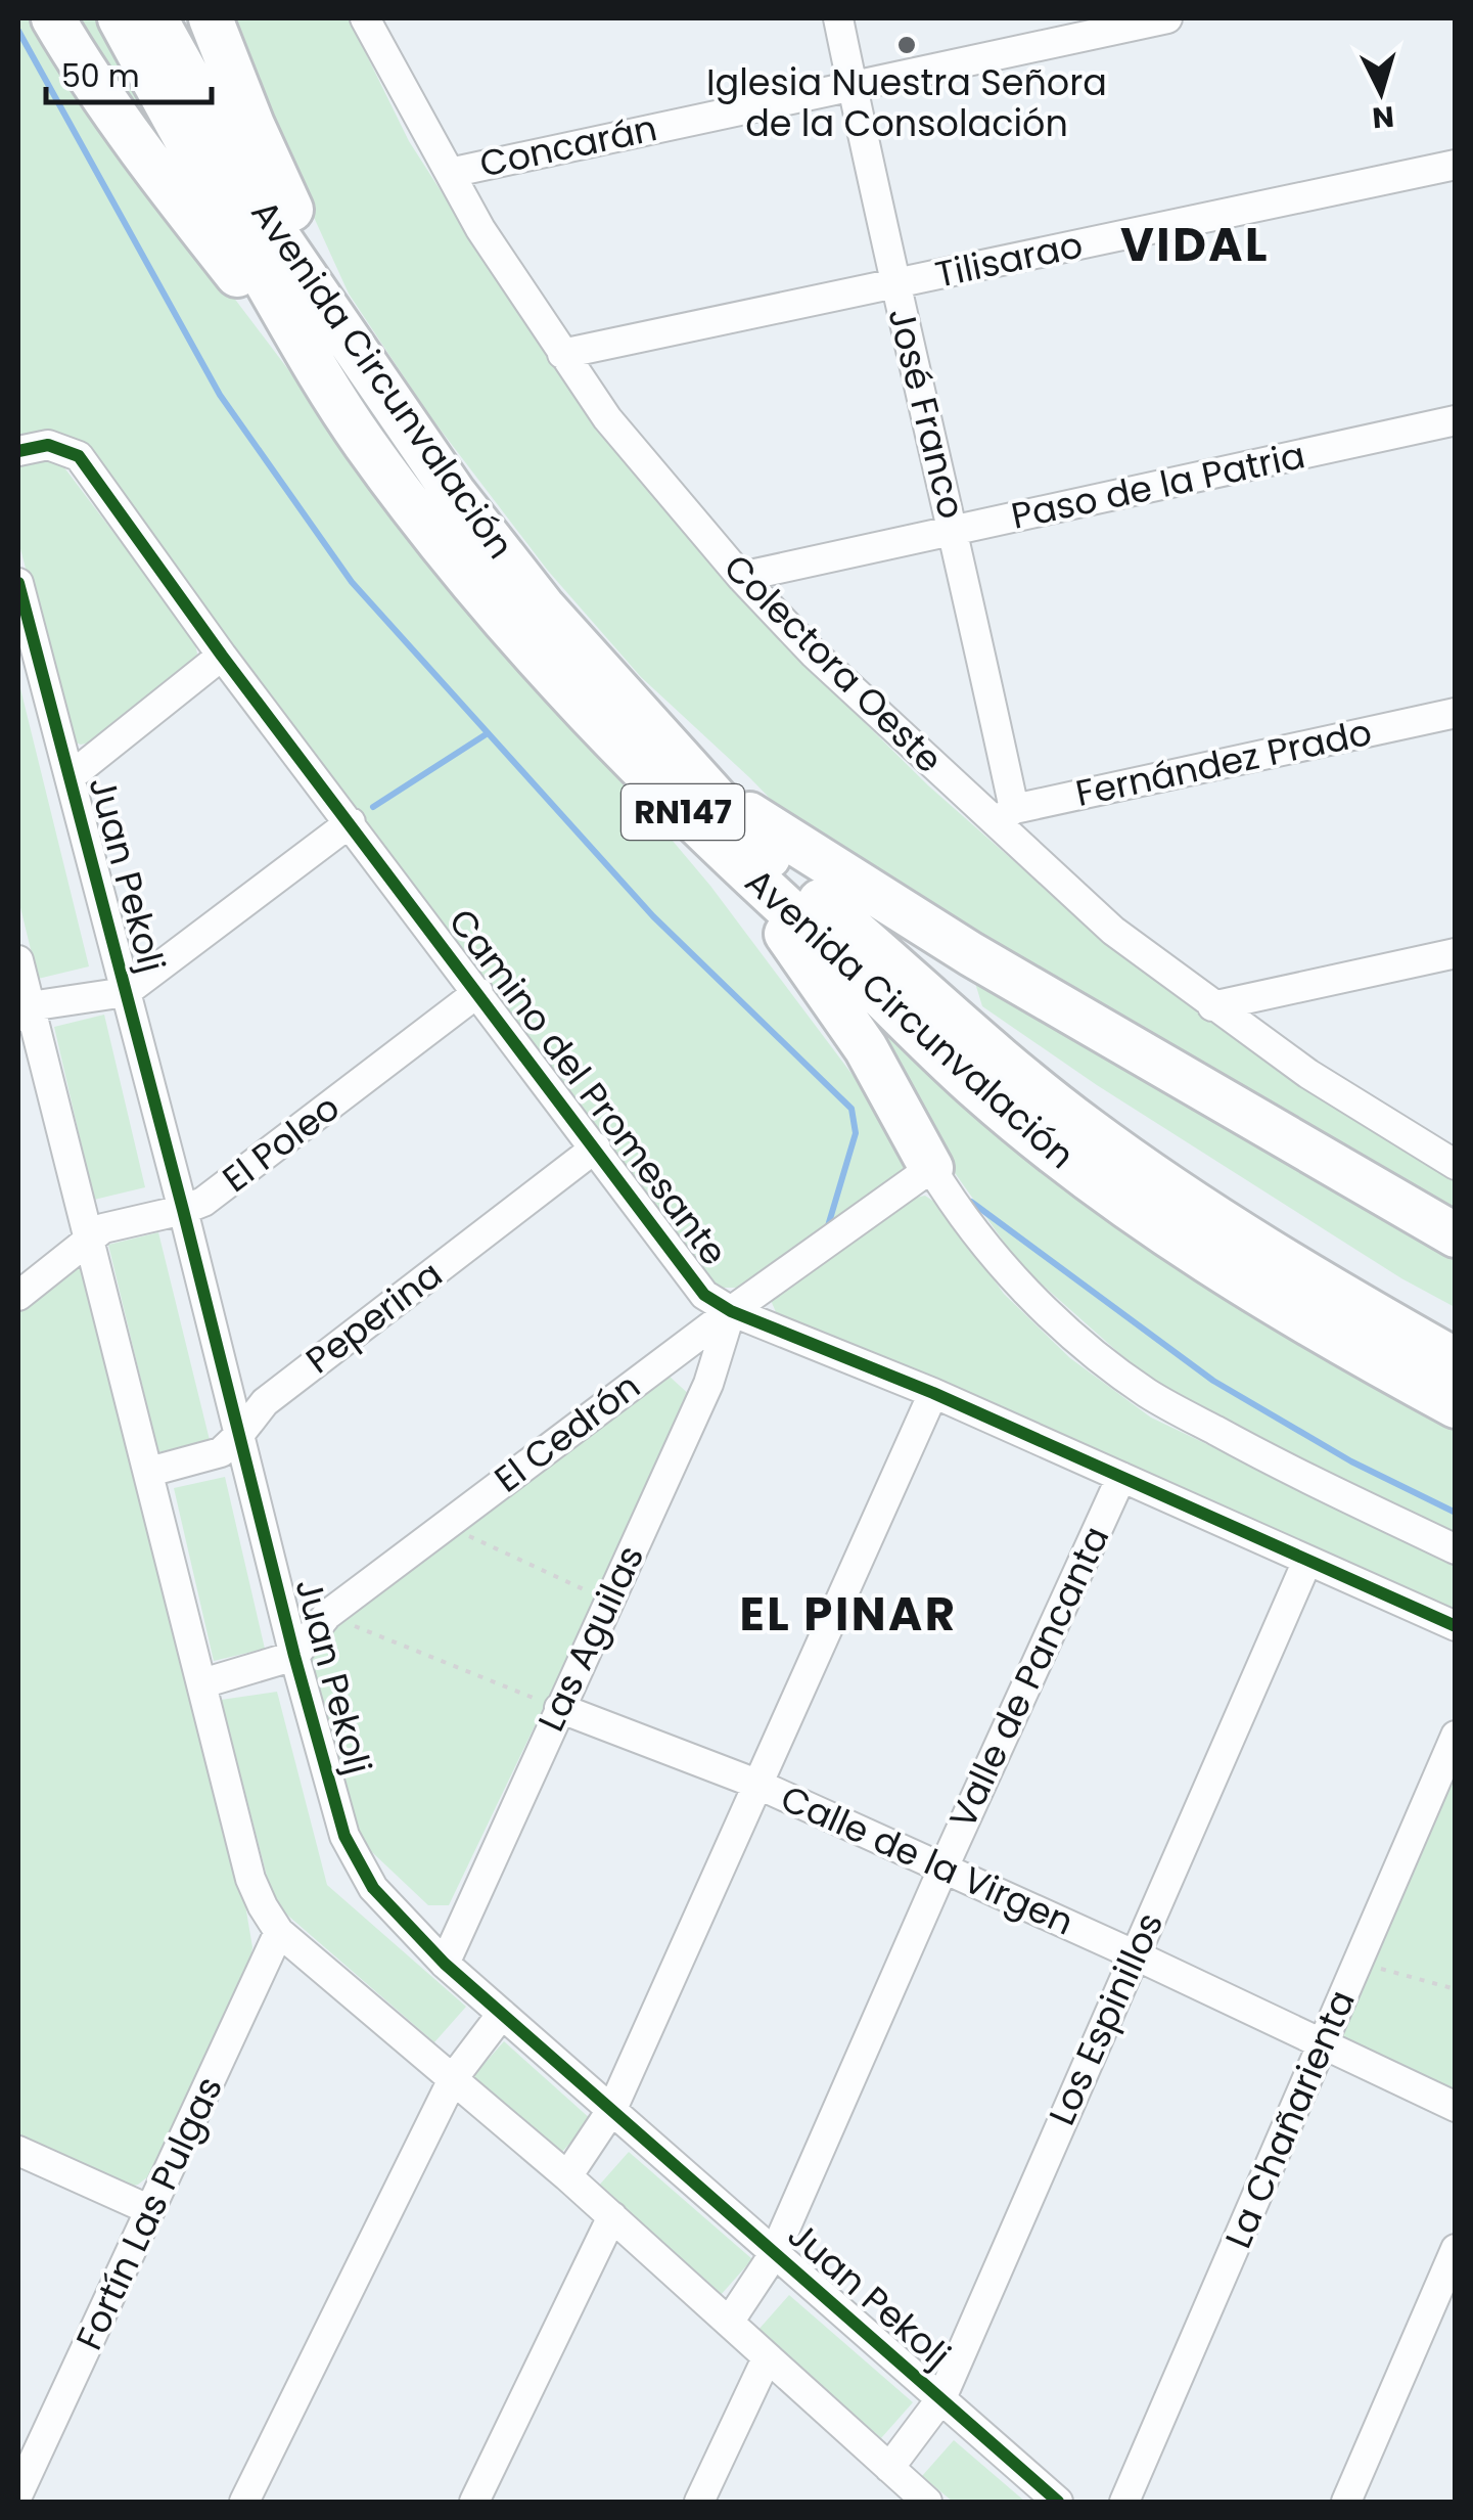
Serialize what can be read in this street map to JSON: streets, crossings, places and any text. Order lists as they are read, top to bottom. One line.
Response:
{"streets":{"highway":["Avenida Circunvalación","RN147"],"street":["Concarán","Tilisarao","José Franco","Paso de la Patria","Colectora Oeste","Fernández Prado","Juan Pekolj","Camino del Promesante","El Poleo","Peperina","El Cedrón","Las Aguilas","Valle de Pancanta","Calle de la Virgen","Los Espinillos","La Chañarienta","Fortín Las Pulgas"]},"crossings":[["Concarán","José Franco"],["Concarán","Colectora Oeste"],["Tilisarao","José Franco"],["Tilisarao","Colectora Oeste"],["José Franco","Paso de la Patria"],["José Franco","Colectora Oeste"],["José Franco","Fernández Prado"],["Paso de la Patria","Colectora Oeste"],["Colectora Oeste","Fernández Prado"],["Juan Pekolj","El Poleo"],["Juan Pekolj","Peperina"],["Juan Pekolj","El Cedrón"],["Juan Pekolj","Las Aguilas"],["Juan Pekolj","Valle de Pancanta"],["Juan Pekolj","Los Espinillos"],["Camino del Promesante","El Poleo"],["Camino del Promesante","Peperina"],["Camino del Promesante","El Cedrón"],["Camino del Promesante","Las Aguilas"],["Camino del Promesante","Valle de Pancanta"],["Camino del Promesante","Los Espinillos"],["El Cedrón","Las Aguilas"],["Las Aguilas","Calle de la Virgen"],["Valle de Pancanta","Calle de la Virgen"],["Calle de la Virgen","Los Espinillos"],["Calle de la Virgen","La Chañarienta"]],"districts":["VIDAL","EL PINAR"],"places":["Iglesia Nuestra Señora de la Consolación"],"scale_bar":"50 m","north":"bottom"}
